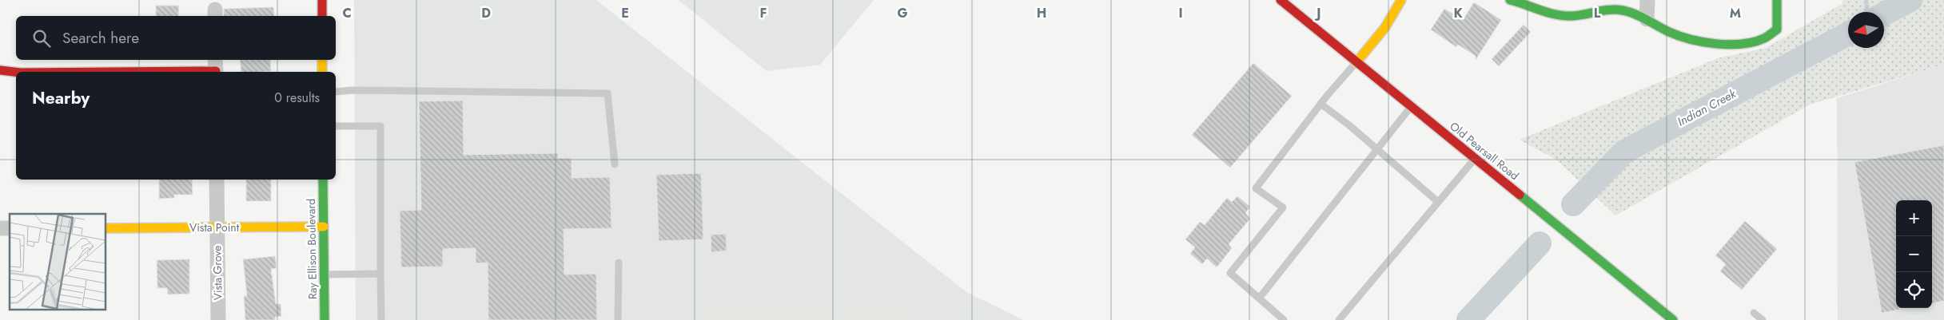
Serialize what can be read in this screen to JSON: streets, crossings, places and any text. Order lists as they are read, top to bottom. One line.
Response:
{"streets":{"street":["Old Pearsall Road","Vista Point","Ray Ellison Boulevard","Vista Grove"]},"crossings":[["Vista Point","Ray Ellison Boulevard"],["Vista Point","Vista Grove"]],"water":["Indian Creek"],"north":"left","page":{"search":"Search here","heading":["Nearby","0 results"],"map_buttons":["+","−"]},"grid":{"columns":["C","D","E","F","G","H","I","J","K","L","M"]}}
